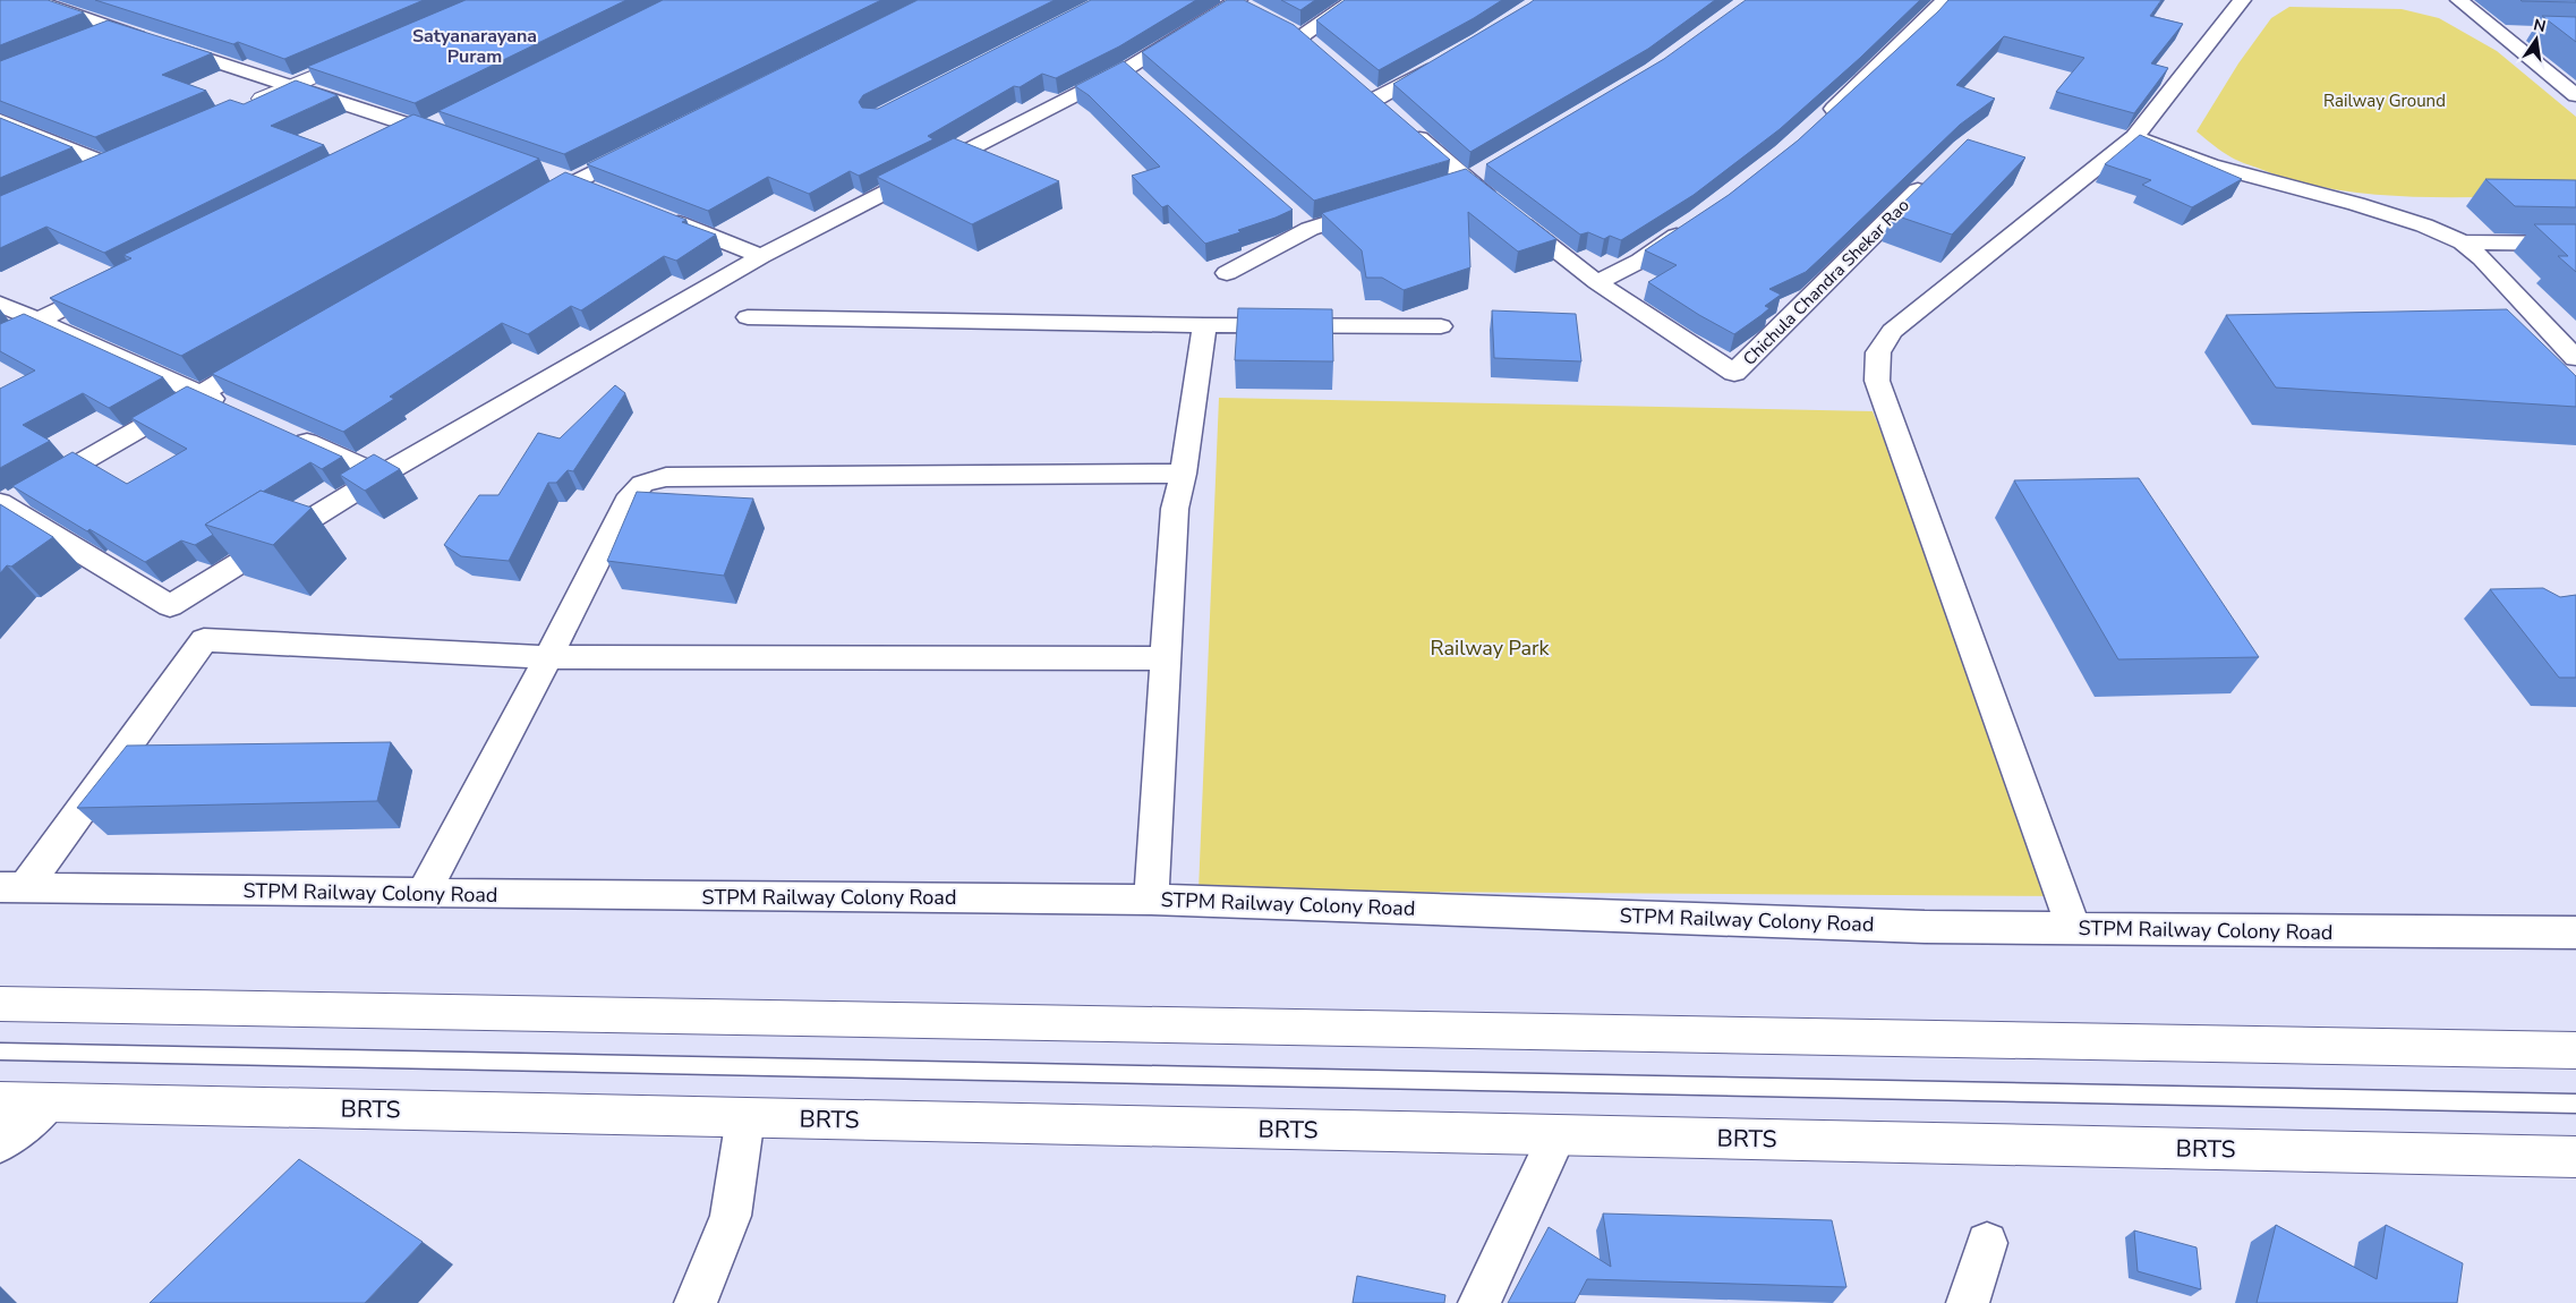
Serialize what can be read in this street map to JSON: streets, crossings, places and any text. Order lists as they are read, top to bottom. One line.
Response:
{"streets":{"main road":["BRTS"],"street":["Chichula Chandra Shekar Rao","STPM Railway Colony Road"]},"districts":["Satyanarayana Puram"],"parks":["Railway Ground","Railway Park"],"north":"top"}
